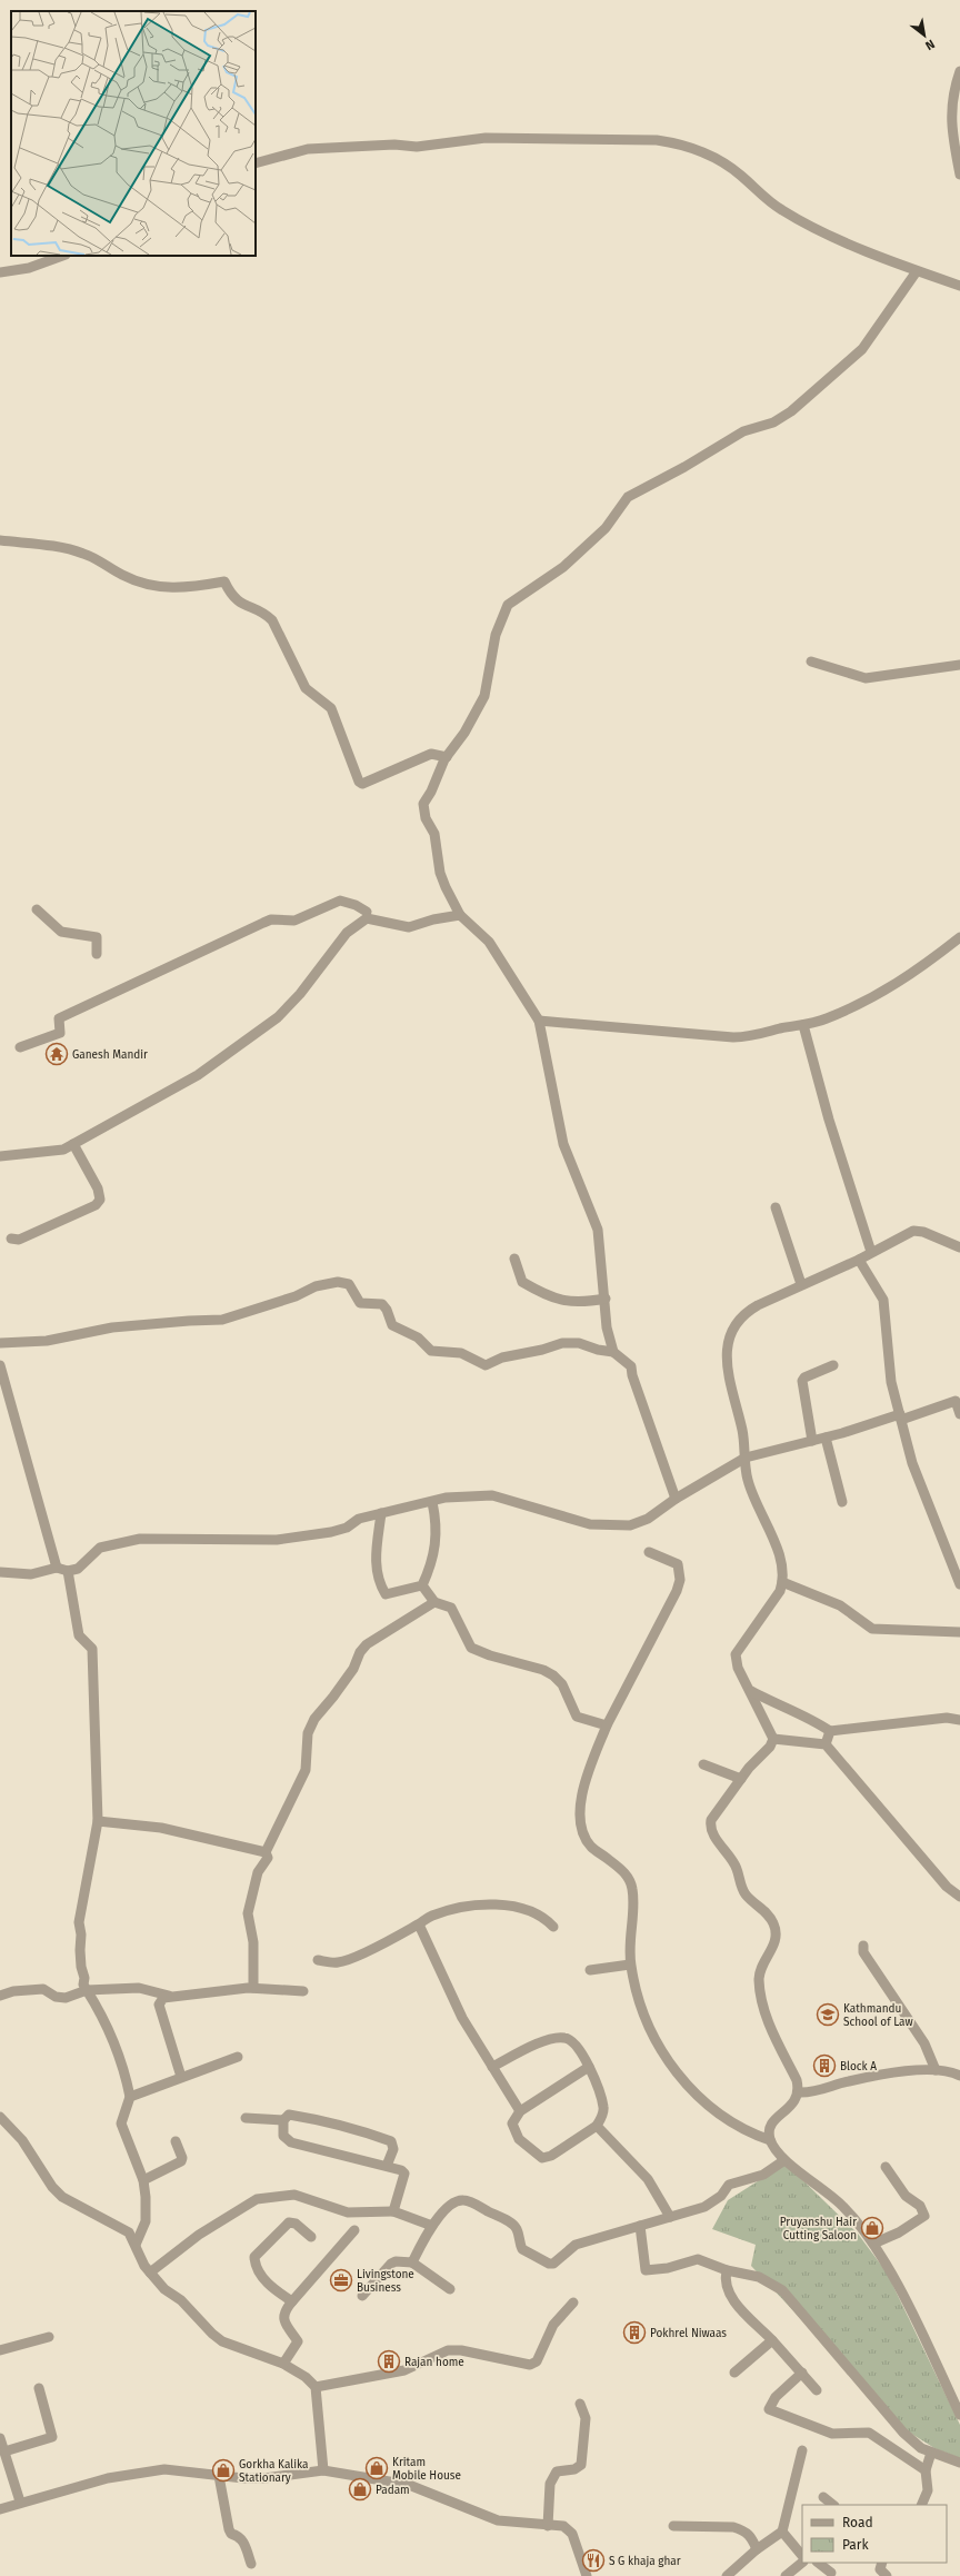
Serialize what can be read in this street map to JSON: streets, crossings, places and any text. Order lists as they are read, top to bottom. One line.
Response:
{"places":{"temple":["Ganesh Mandir"],"school or university":["Kathmandu School of Law"],"building":["Block A","Pokhrel Niwaas","Rajan home"],"shop":["Pruyanshu Hair Cutting Saloon","Kritam Mobile House","Gorkha Kalika Stationary","Padam"],"office":["Livingstone Business"],"restaurant":["S G khaja ghar"]},"legend":["Road","Park"],"north":"bottom right"}
